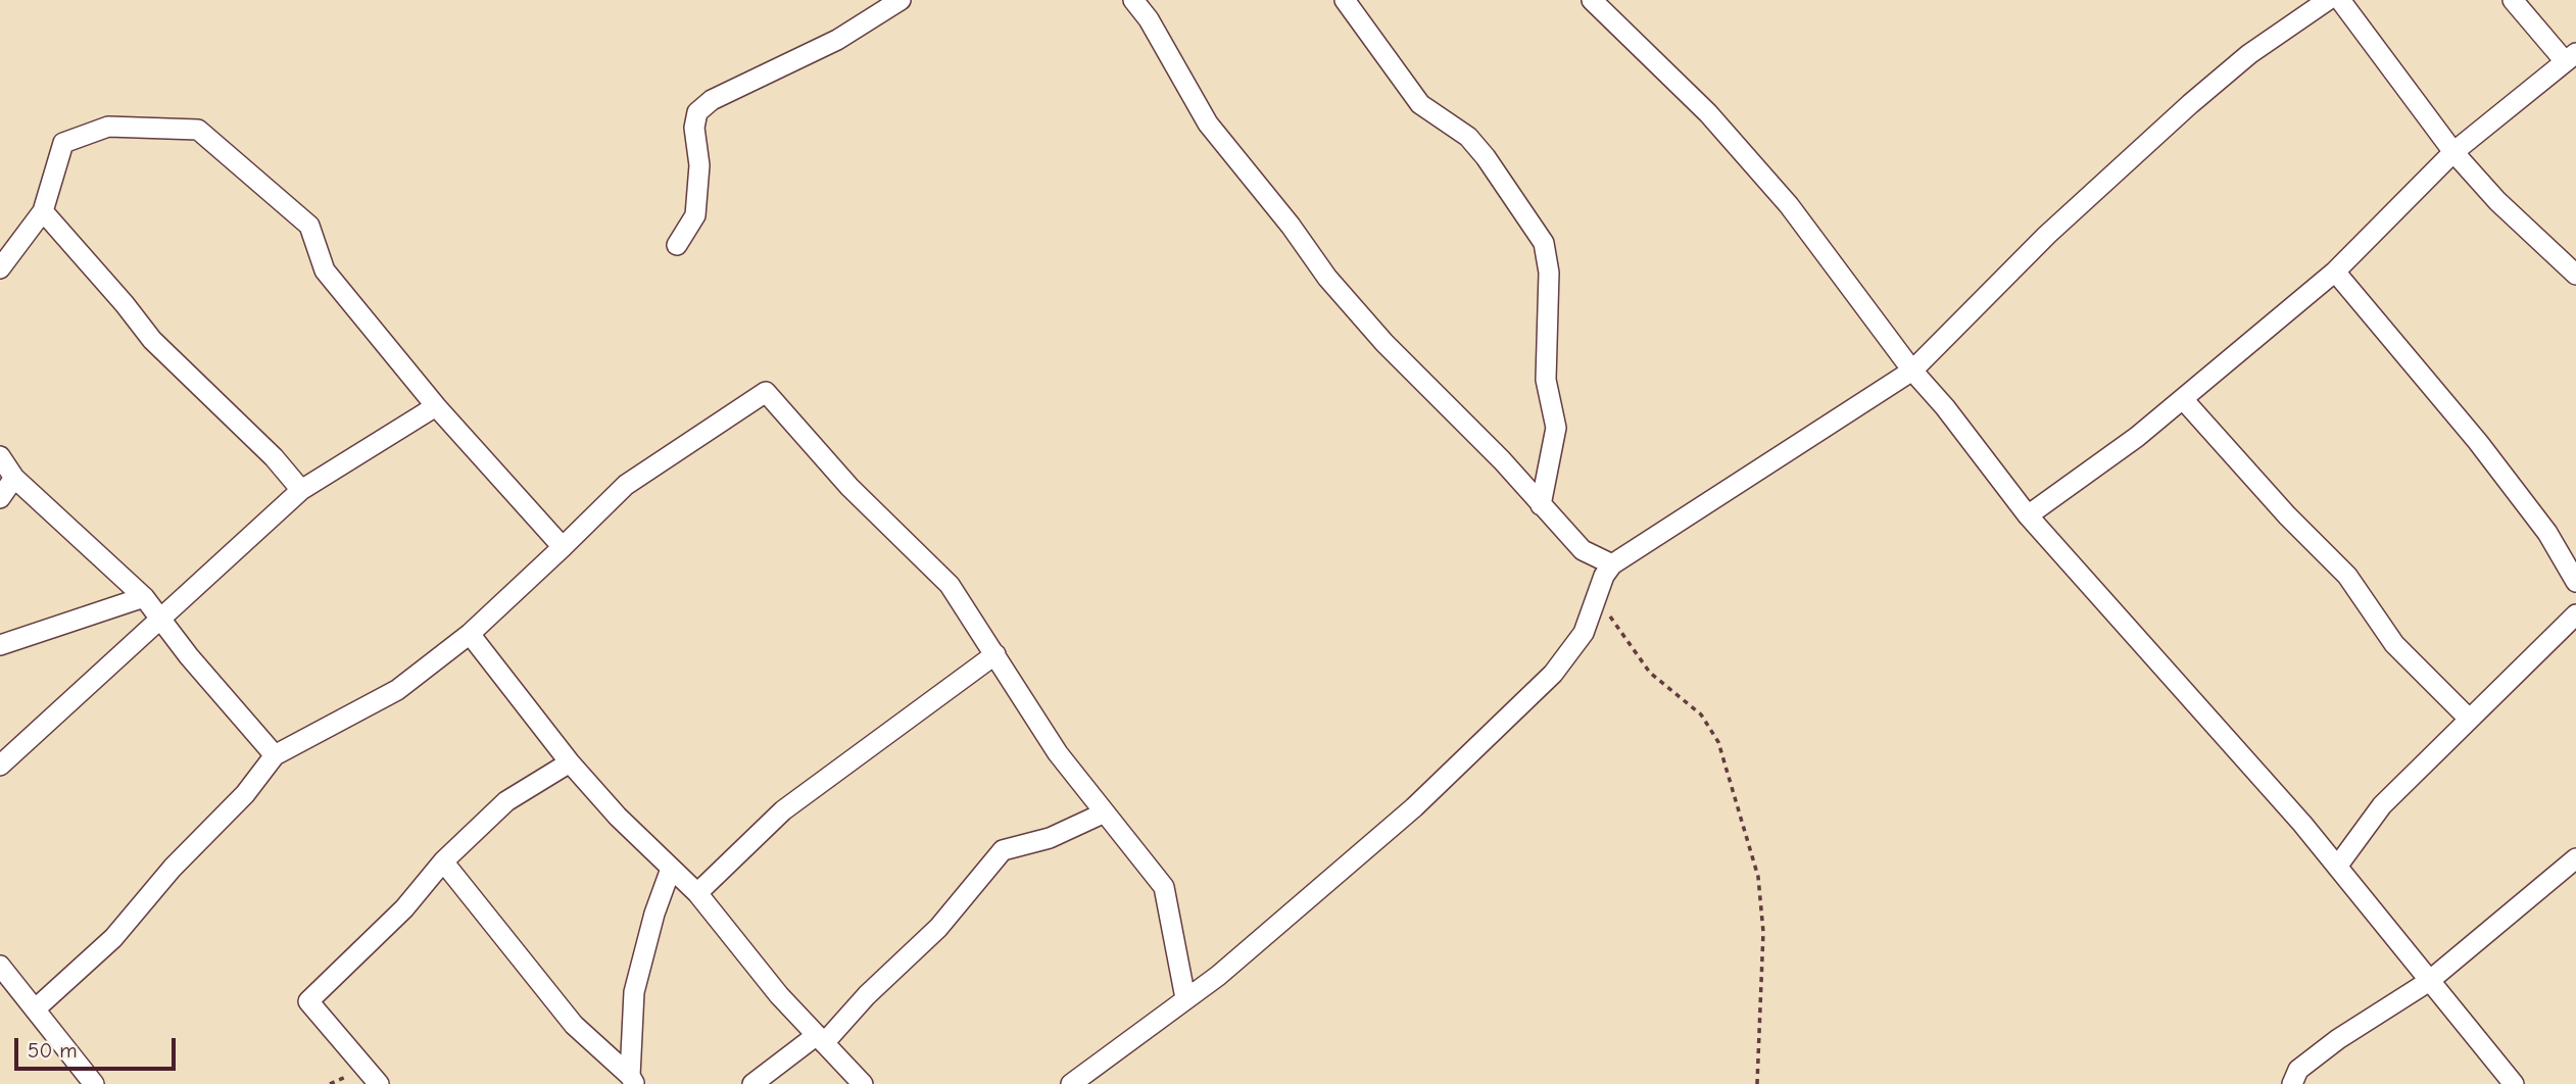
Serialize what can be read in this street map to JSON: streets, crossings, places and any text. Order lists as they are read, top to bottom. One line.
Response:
{"scale_bar":"50 m"}
